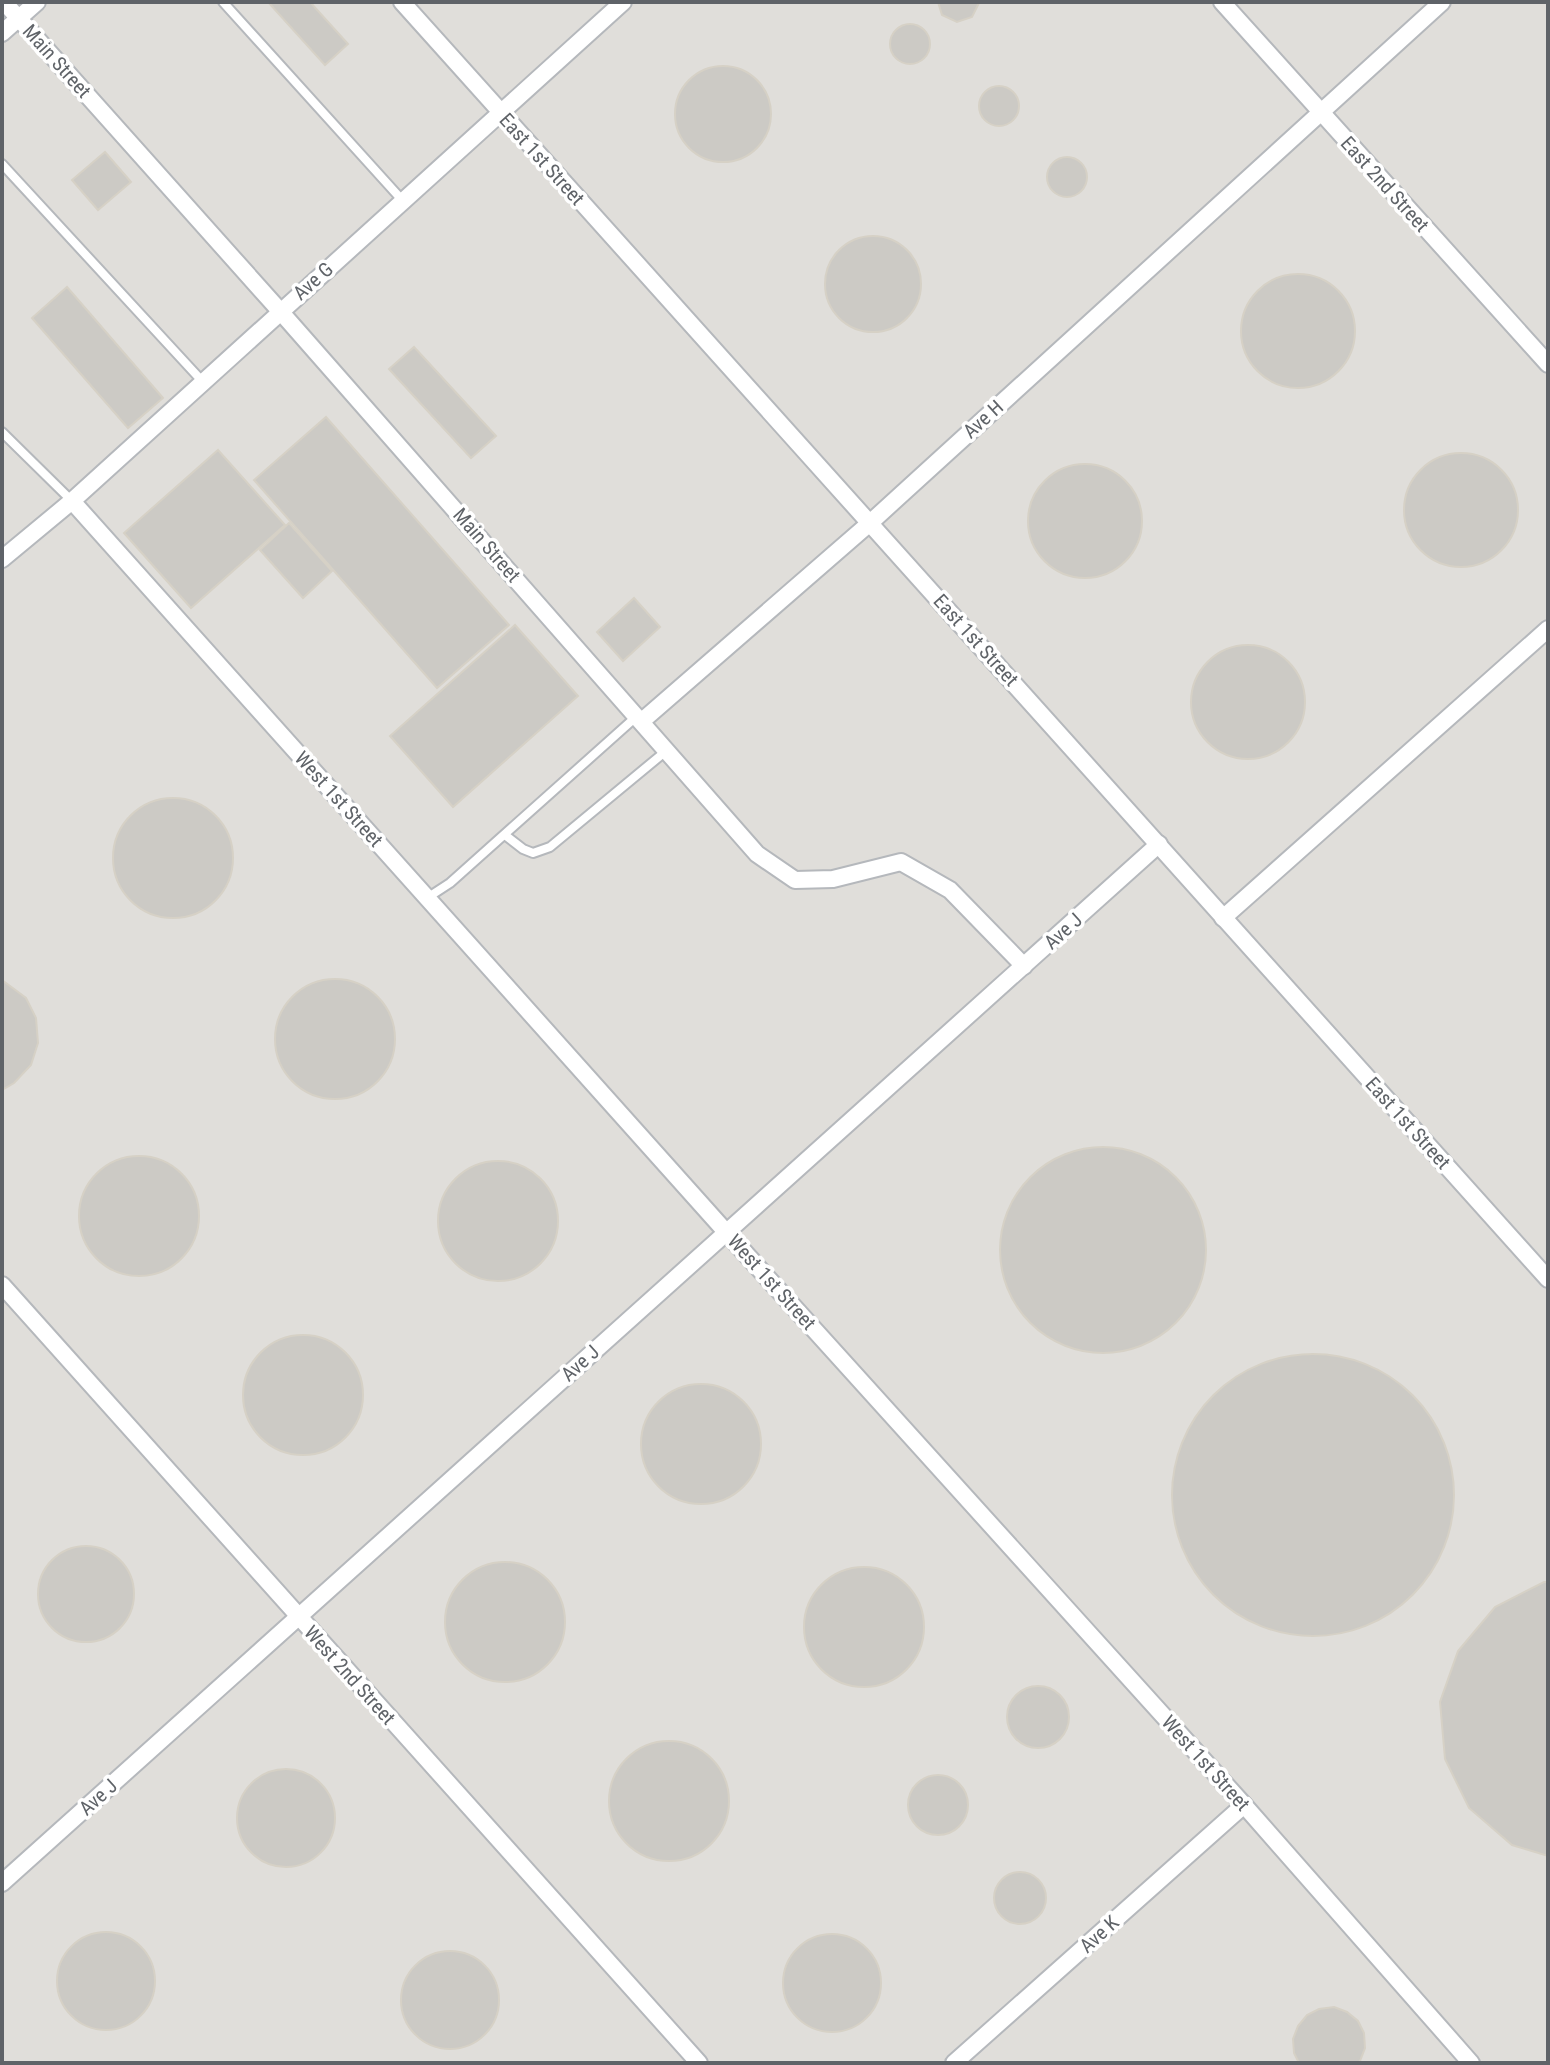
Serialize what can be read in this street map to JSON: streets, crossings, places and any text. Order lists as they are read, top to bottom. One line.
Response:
{"streets":{"street":["Main Street","East 1st Street","East 2nd Street","Ave G","Ave H","West 1st Street","Ave J","West 2nd Street","Ave K"]},"crossings":[["Main Street","Ave G"],["Main Street","Ave H"],["Main Street","Ave J"],["East 1st Street","Ave G"],["East 1st Street","Ave H"],["East 1st Street","Ave J"],["East 2nd Street","Ave H"],["Ave G","West 1st Street"],["West 1st Street","Ave J"],["West 1st Street","Ave K"],["Ave J","West 2nd Street"]]}
